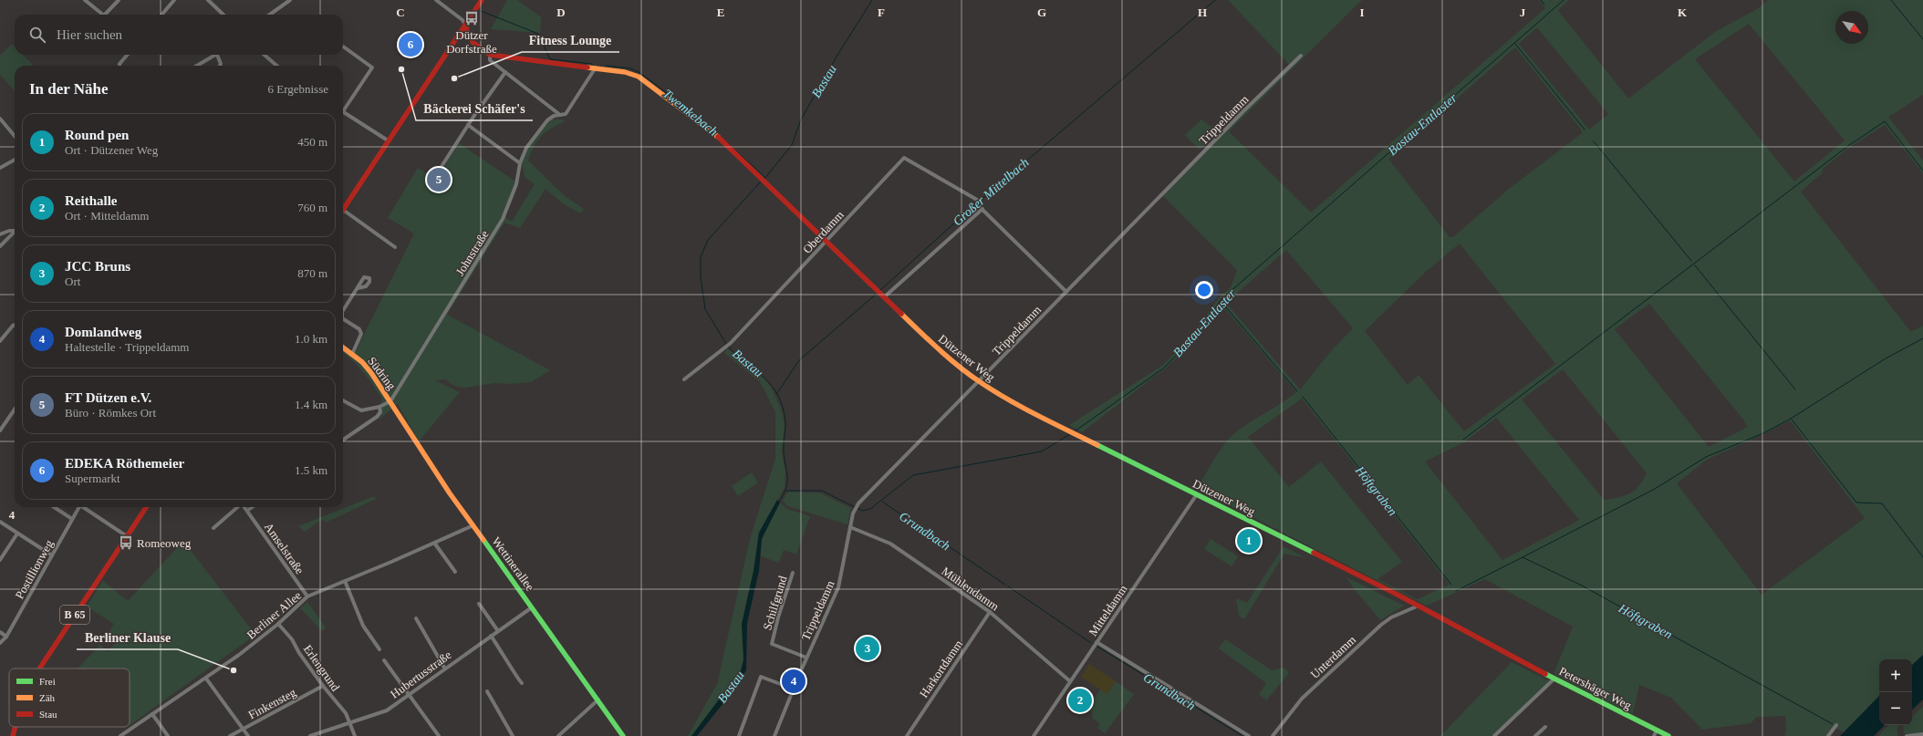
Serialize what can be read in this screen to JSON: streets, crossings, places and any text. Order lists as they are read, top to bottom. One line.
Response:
{"streets":{"street":["Trippeldamm","Oberdamm","Johnstraße","Dützener Weg","Südring","Amselstraße","Wettinerallee","Postillionweg","Mühlendamm","Schilfgrund","Mitteldamm","B 65","Berliner Allee","Unterdamm","Erlengrund","Harkortdamm","Hubertusstraße","Petershäger Weg","Finkensteg"]},"crossings":[["Trippeldamm","Oberdamm"],["Trippeldamm","Dützener Weg"],["Trippeldamm","Mühlendamm"],["Trippeldamm","Schilfgrund"],["Oberdamm","Dützener Weg"],["Johnstraße","Dützener Weg"],["Johnstraße","Südring"],["Johnstraße","Wettinerallee"],["Dützener Weg","Mitteldamm"],["Dützener Weg","Unterdamm"],["Dützener Weg","Petershäger Weg"],["Südring","Wettinerallee"],["Amselstraße","Berliner Allee"],["Wettinerallee","Berliner Allee"],["Wettinerallee","Hubertusstraße"],["Mühlendamm","Mitteldamm"],["Mühlendamm","Harkortdamm"],["Berliner Allee","Erlengrund"],["Erlengrund","Hubertusstraße"],["Erlengrund","Finkensteg"]],"water":["Bastau","Twemkebach","Bastau-Entlaster","Großer Mittelbach","Höftgraben","Grundbach"],"places":{"bus stop":["Dützer Dorfstraße","Romeoweg"],"other":["Bäckerei Schäfer's","Fitness Lounge","Berliner Klause"]},"legend":["Frei","Zäh","Stau"],"north":"bottom right","page":{"search":"Hier suchen","pins":["6","5","1","3","4","2"],"heading":["In der Nähe","6 Ergebnisse"],"list":[{"mark":"1","name":"Round pen","note":"Ort · Dützener Weg","value":"450 m"},{"mark":"2","name":"Reithalle","note":"Ort · Mitteldamm","value":"760 m"},{"mark":"3","name":"JCC Bruns","note":"Ort","value":"870 m"},{"mark":"4","name":"Domlandweg","note":"Haltestelle · Trippeldamm","value":"1.0 km"},{"mark":"5","name":"FT Dützen e.V.","note":"Büro · Römkes Ort","value":"1.4 km"},{"mark":"6","name":"EDEKA Röthemeier","note":"Supermarkt","value":"1.5 km"}],"map_buttons":["+","−"]},"grid":{"columns":["C","D","E","F","G","H","I","J","K"],"rows":["4"]}}
